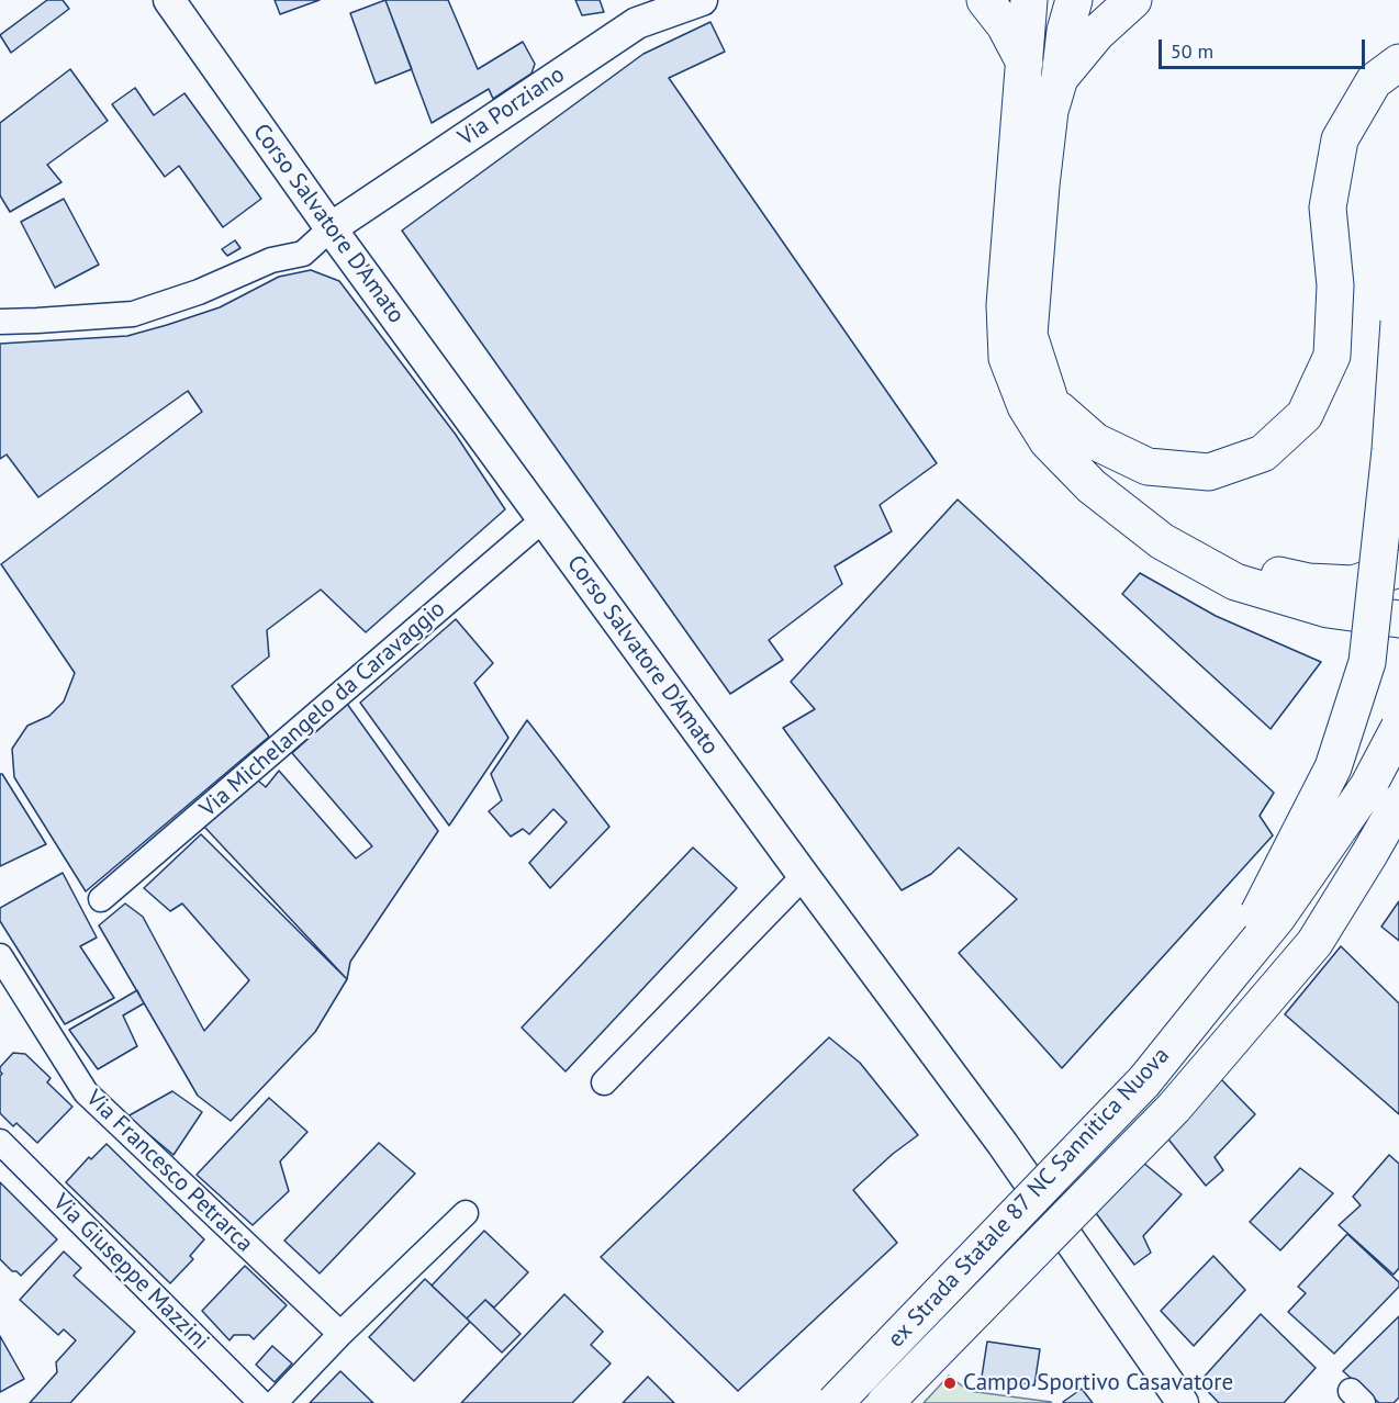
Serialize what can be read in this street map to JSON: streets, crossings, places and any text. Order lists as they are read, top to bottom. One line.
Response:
{"streets":{"highway":["ex Strada Statale 87 NC Sannitica Nuova"],"street":["Via Porziano","Corso Salvatore D'Amato","Via Michelangelo da Caravaggio","Via Francesco Petrarca","Via Giuseppe Mazzini"]},"crossings":[["Via Porziano","Corso Salvatore D'Amato"],["Corso Salvatore D'Amato","Via Michelangelo da Caravaggio"]],"places":["Campo Sportivo Casavatore"],"scale_bar":"50 m"}
